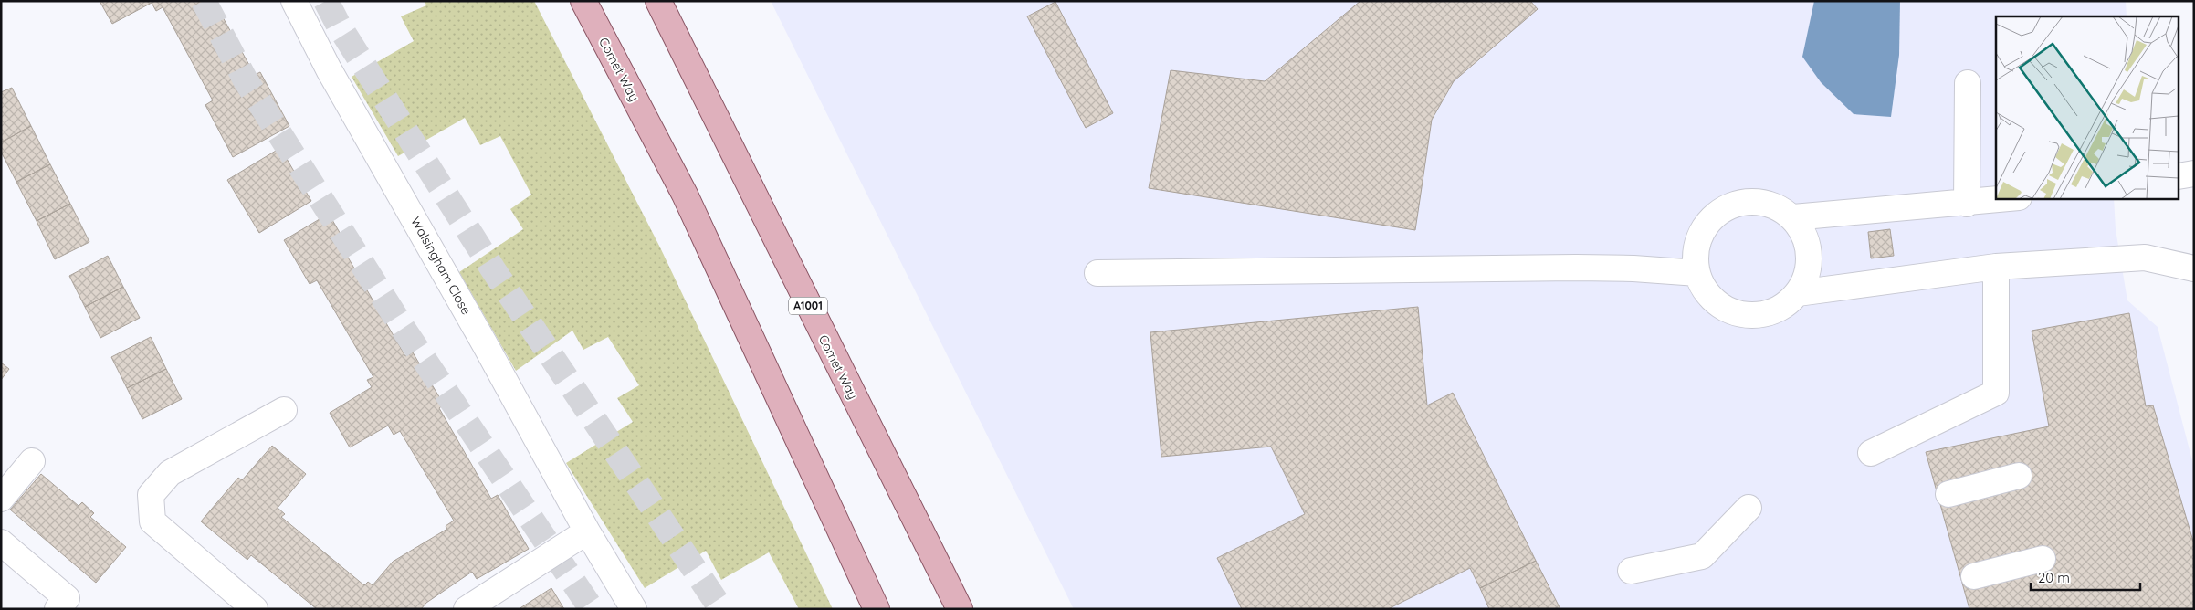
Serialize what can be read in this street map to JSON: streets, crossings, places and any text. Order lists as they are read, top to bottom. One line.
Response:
{"streets":{"main road":["Comet Way","A1001"],"street":["Walsingham Close"]},"scale_bar":"20 m"}
